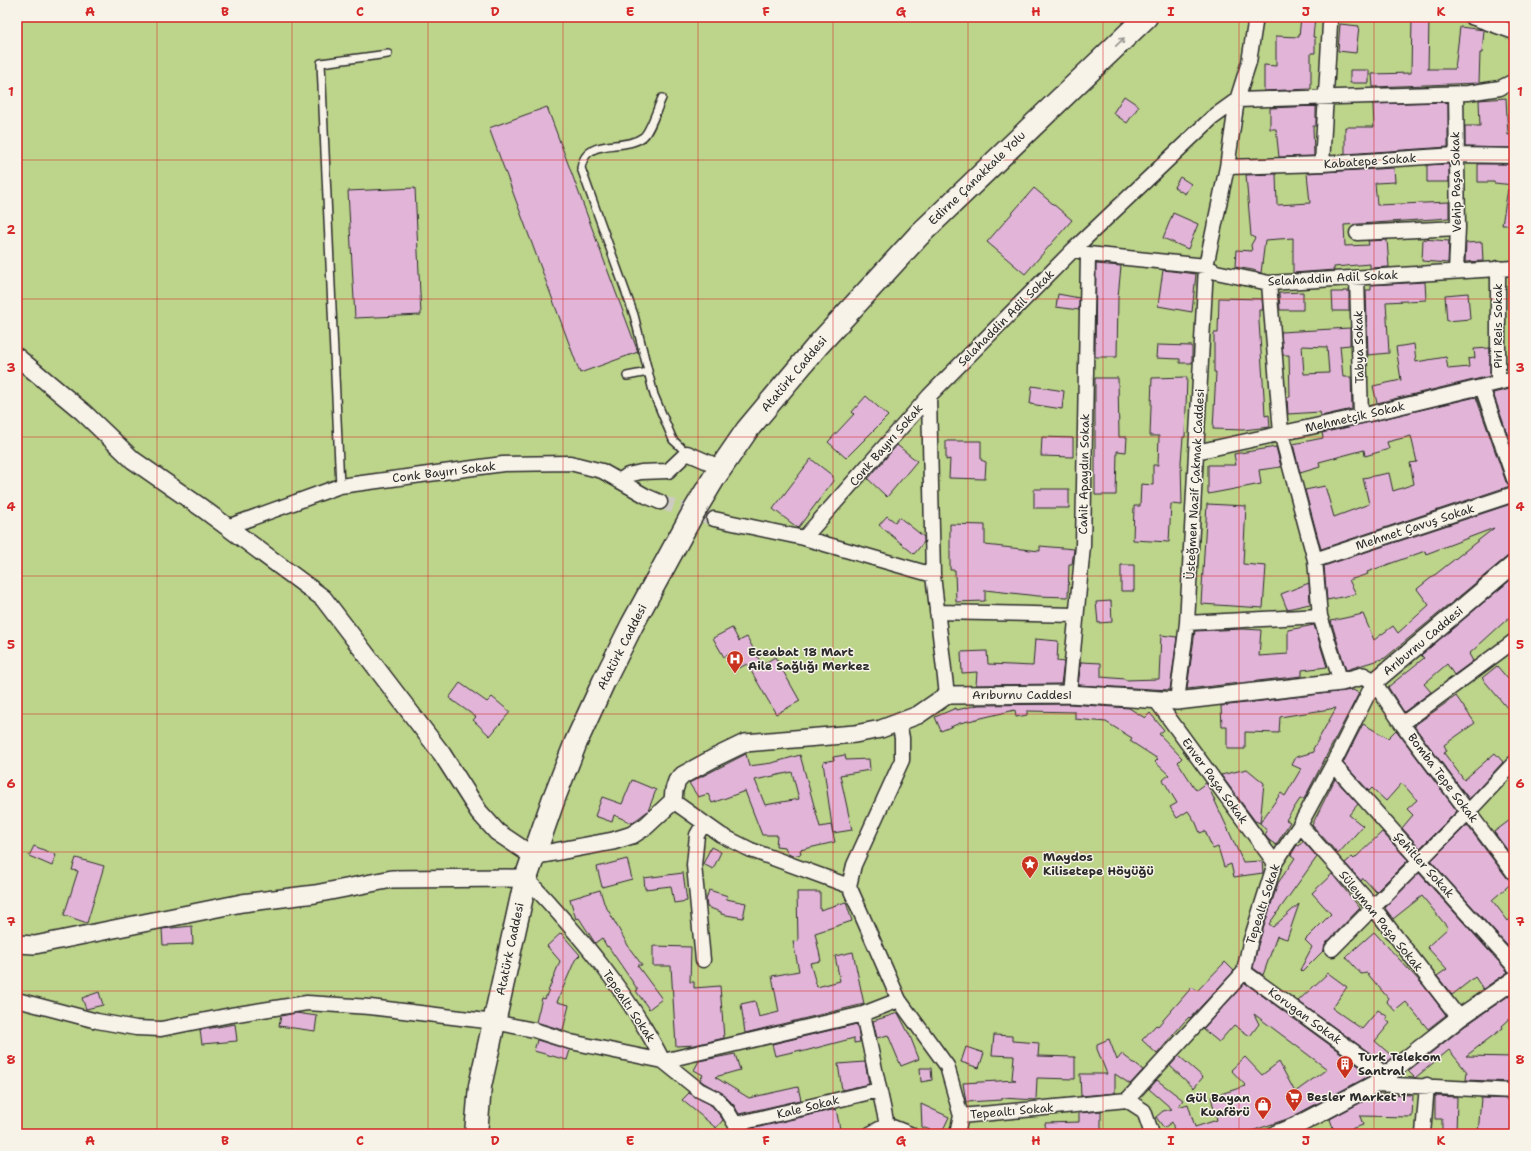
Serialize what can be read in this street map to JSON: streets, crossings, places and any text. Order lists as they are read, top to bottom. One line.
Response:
{"streets":{"main road":["Edirne Çanakkale Yolu","Atatürk Caddesi"],"street":["Kabatepe Sokak","Vehip Paşa Sokak","Selahaddin Adil Sokak","Piri Reis Sokak","Tabya Sokak","Mehmetçik Sokak","Conk Bayırı Sokak","Cahit Apaydın Sokak","Üsteğmen Nazif Çakmak Caddesi","Mehmet Çavuş Sokak","Arıburnu Caddesi","Bomba Tepe Sokak","Enver Paşa Sokak","Şehitler Sokak","Tepealtı Sokak","Süleyman Paşa Sokak","Korugan Sokak","Kale Sokak"]},"crossings":[["Kabatepe Sokak","Vehip Paşa Sokak"],["Kabatepe Sokak","Üsteğmen Nazif Çakmak Caddesi"],["Edirne Çanakkale Yolu","Atatürk Caddesi"],["Vehip Paşa Sokak","Selahaddin Adil Sokak"],["Selahaddin Adil Sokak","Piri Reis Sokak"],["Selahaddin Adil Sokak","Tabya Sokak"],["Selahaddin Adil Sokak","Conk Bayırı Sokak"],["Selahaddin Adil Sokak","Cahit Apaydın Sokak"],["Selahaddin Adil Sokak","Üsteğmen Nazif Çakmak Caddesi"],["Piri Reis Sokak","Mehmetçik Sokak"],["Tabya Sokak","Mehmetçik Sokak"],["Atatürk Caddesi","Tepealtı Sokak"],["Mehmetçik Sokak","Üsteğmen Nazif Çakmak Caddesi"],["Conk Bayırı Sokak","Arıburnu Caddesi"],["Cahit Apaydın Sokak","Arıburnu Caddesi"],["Üsteğmen Nazif Çakmak Caddesi","Arıburnu Caddesi"],["Arıburnu Caddesi","Bomba Tepe Sokak"],["Arıburnu Caddesi","Enver Paşa Sokak"],["Arıburnu Caddesi","Tepealtı Sokak"],["Bomba Tepe Sokak","Tepealtı Sokak"],["Enver Paşa Sokak","Tepealtı Sokak"],["Şehitler Sokak","Tepealtı Sokak"],["Tepealtı Sokak","Süleyman Paşa Sokak"],["Tepealtı Sokak","Korugan Sokak"]],"places":{"hospital":["Eceabat 18 Mart Aile Sağlığı Merkez"],"place":["Maydos Kilisetepe Höyüğü"],"building":["Turk Telekom Santral"],"supermarket":["Besler Market 1"],"shop":["Gül Bayan Kuaförü"]},"grid":{"columns":["A","B","C","D","E","F","G","H","I","J","K"],"rows":["1","2","3","4","5","6","7","8"]}}
